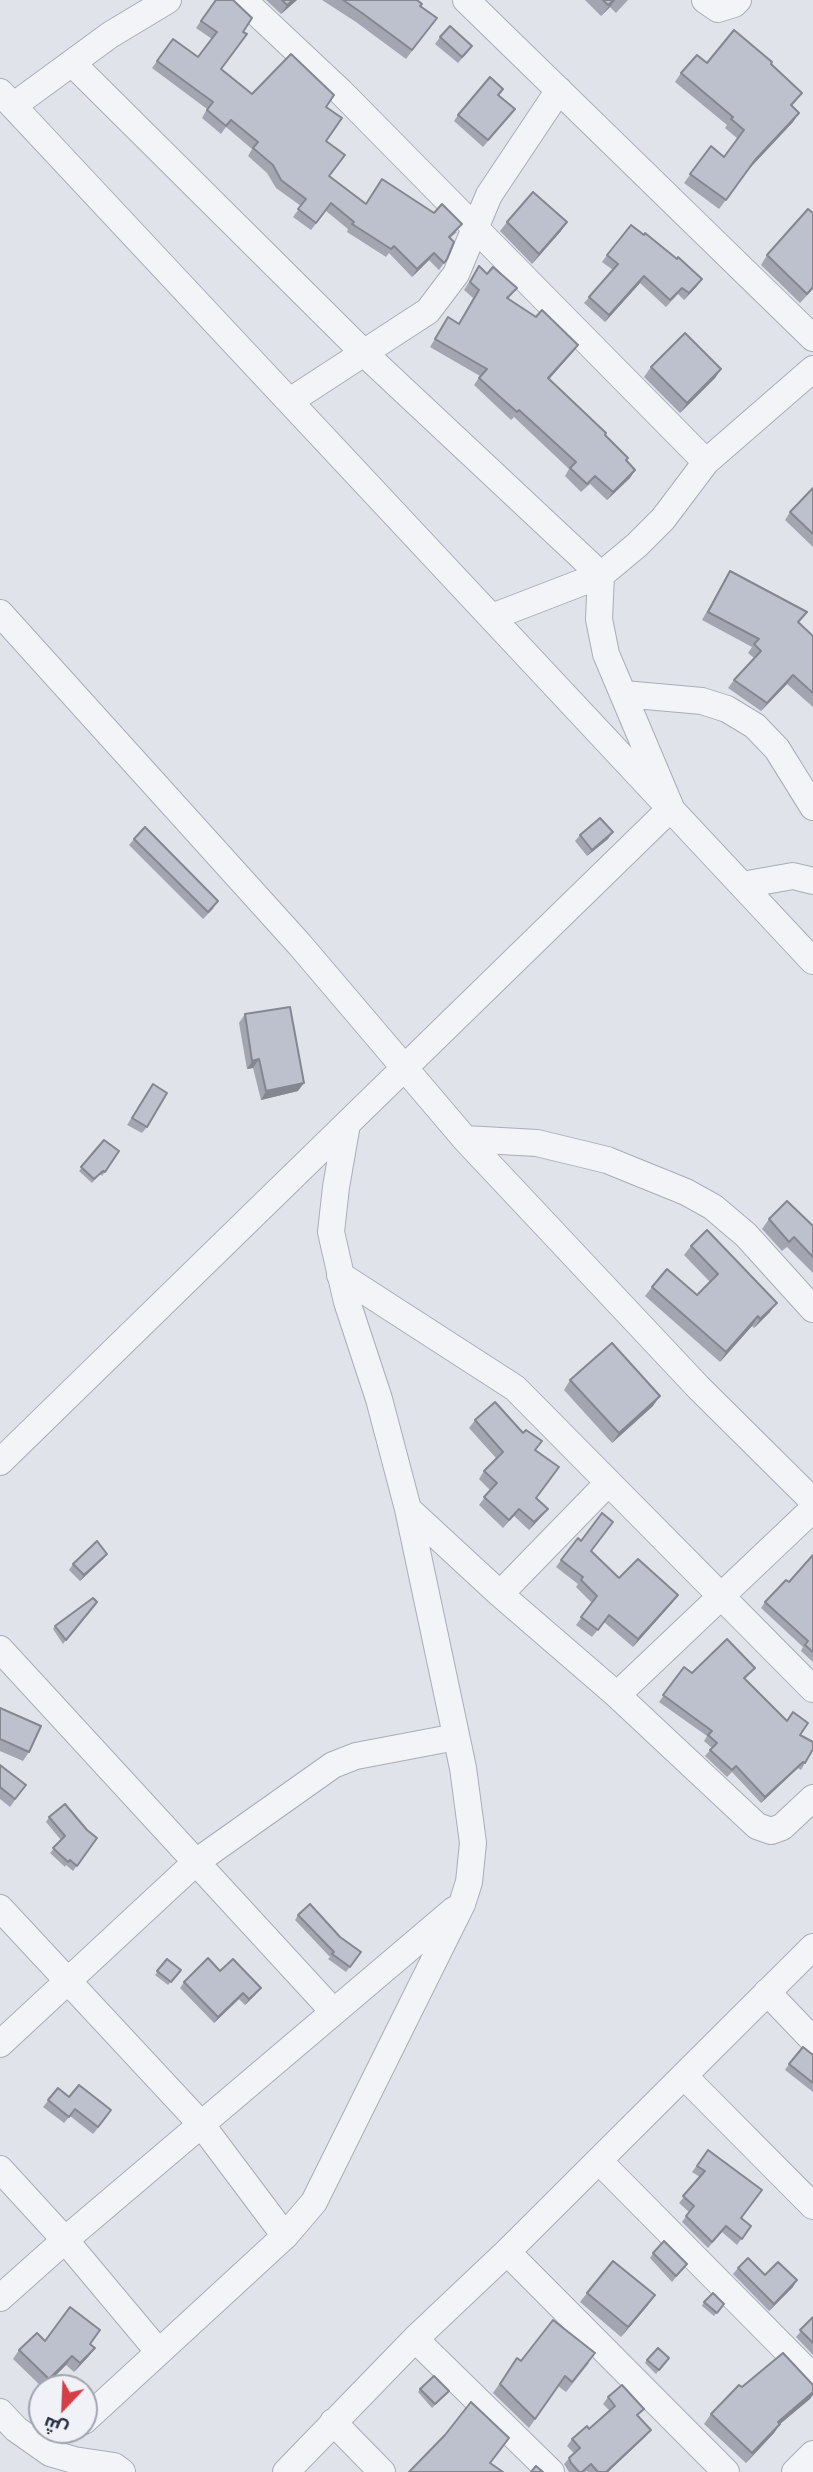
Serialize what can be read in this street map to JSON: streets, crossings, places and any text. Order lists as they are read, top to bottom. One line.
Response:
{"north":"bottom left"}
